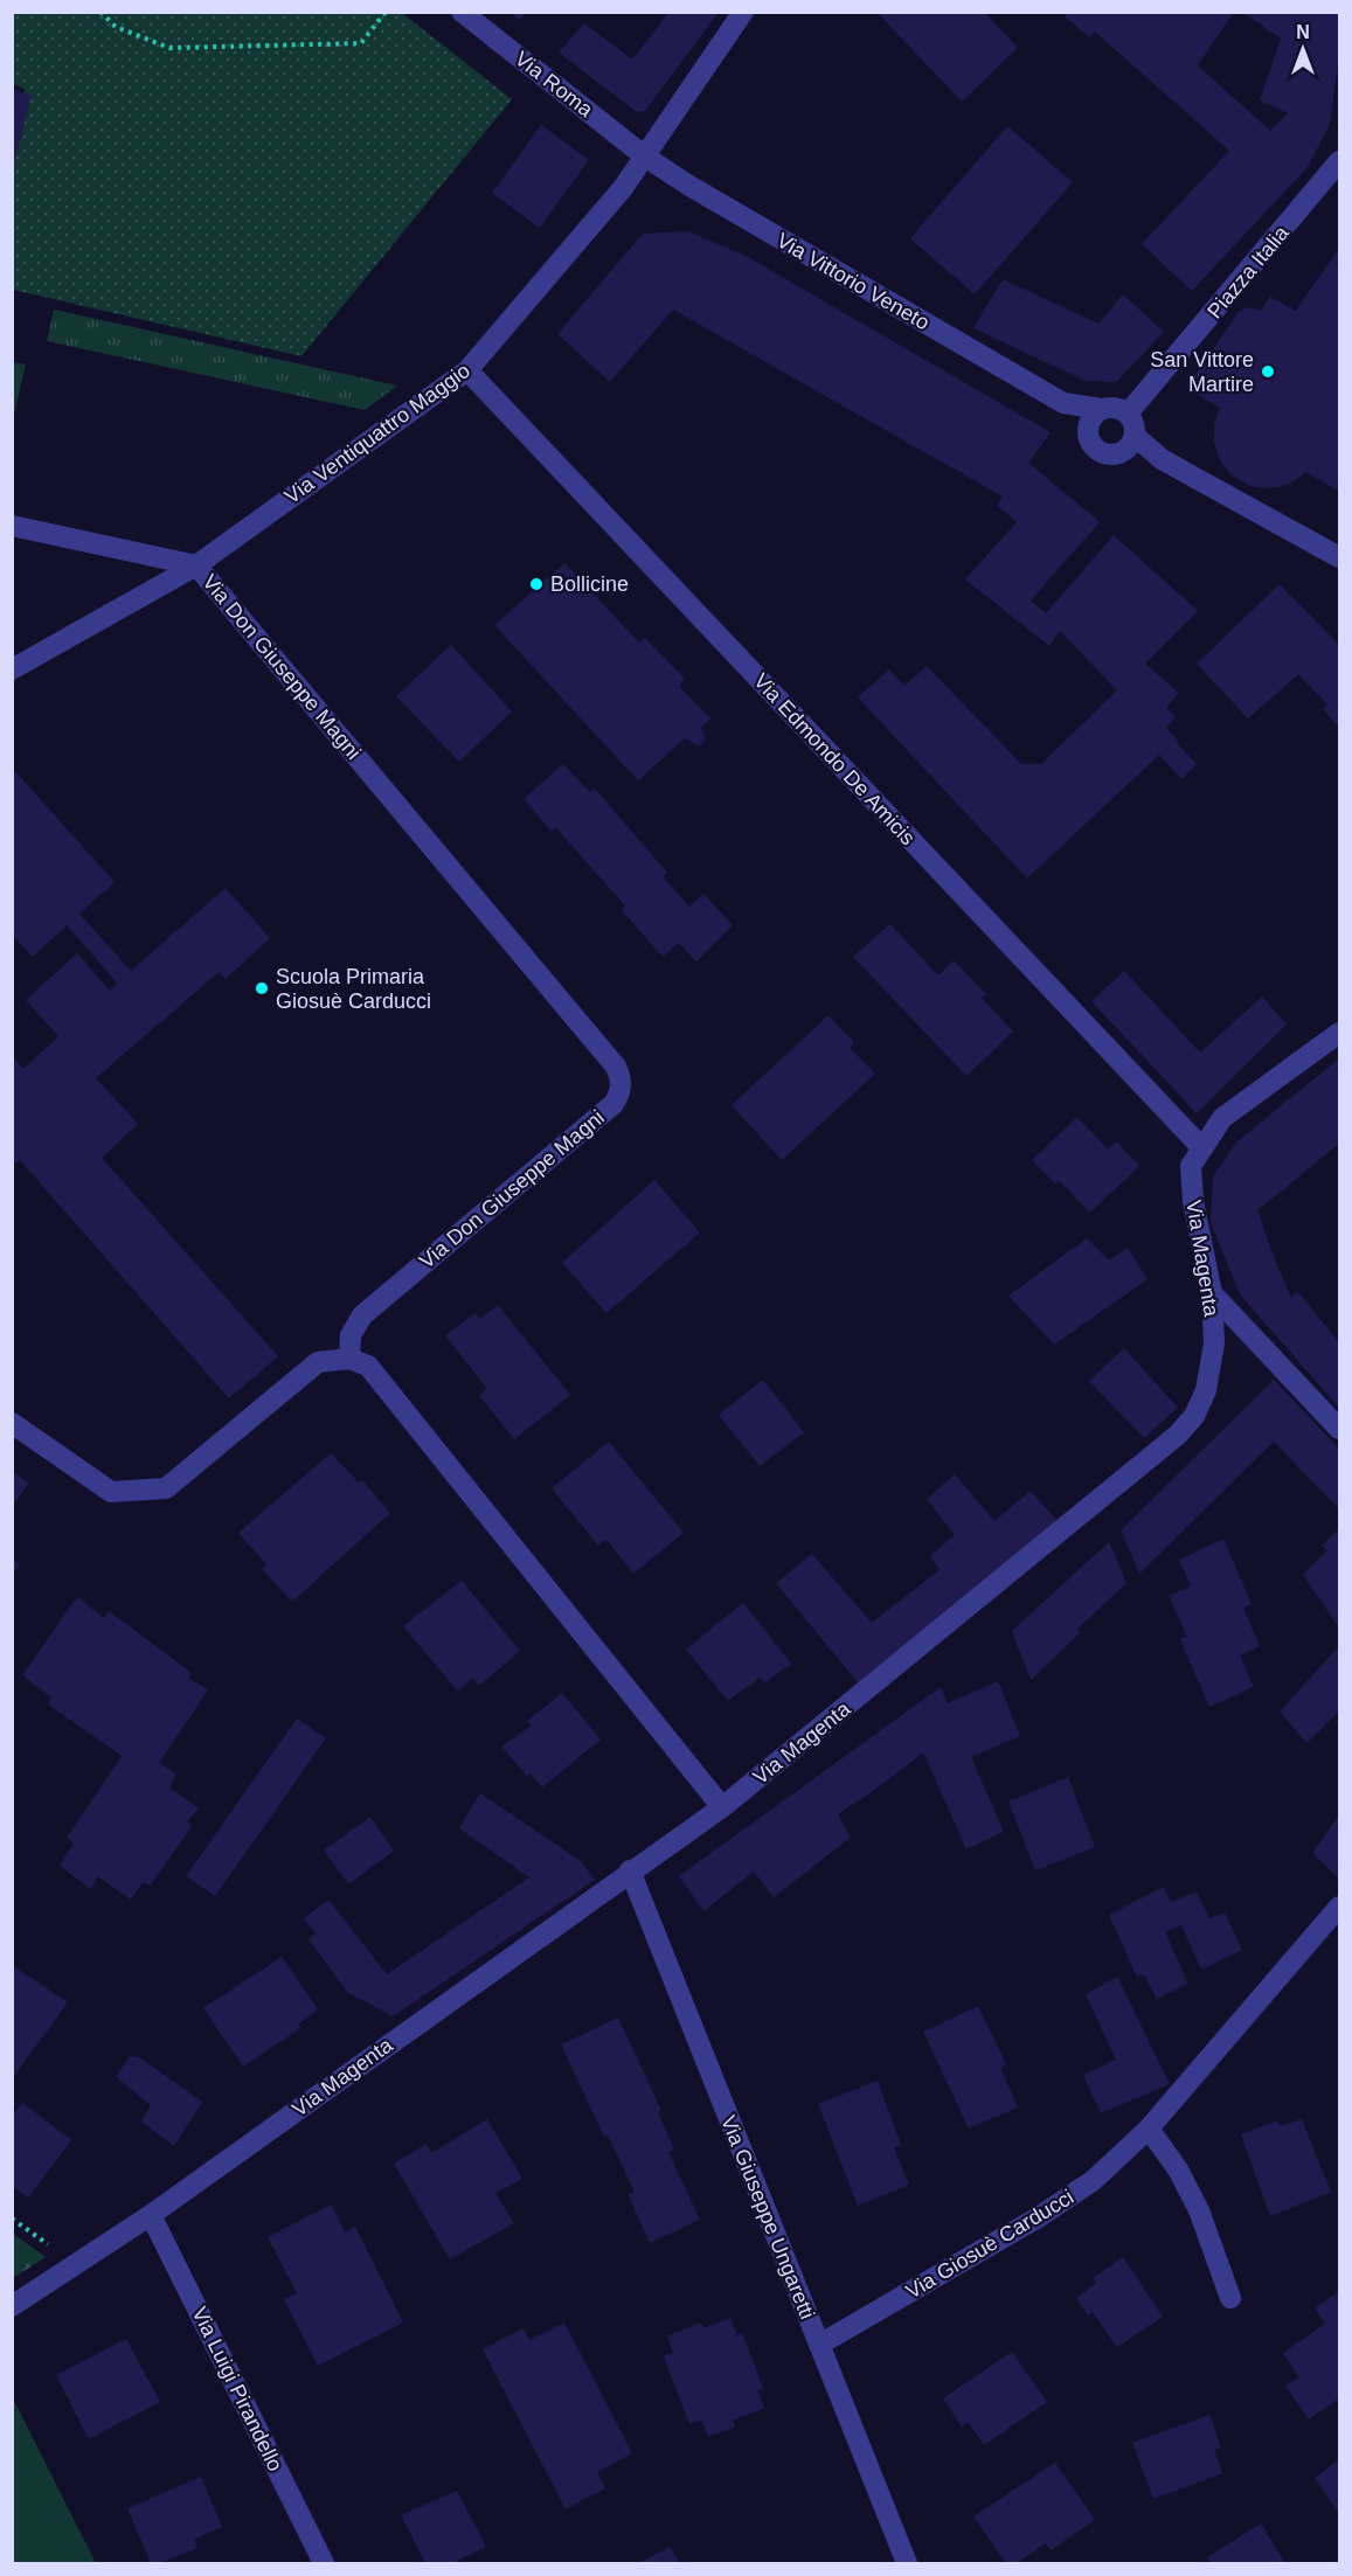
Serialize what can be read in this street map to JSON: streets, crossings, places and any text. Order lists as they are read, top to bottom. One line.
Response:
{"streets":{"street":["Via Roma","Piazza Italia","Via Vittorio Veneto","Via Ventiquattro Maggio","Via Don Giuseppe Magni","Via Edmondo De Amicis","Via Magenta","Via Giuseppe Ungaretti","Via Giosuè Carducci","Via Luigi Pirandello"]},"crossings":[["Via Roma","Via Vittorio Veneto"],["Via Roma","Via Ventiquattro Maggio"],["Piazza Italia","Via Vittorio Veneto"],["Via Vittorio Veneto","Via Ventiquattro Maggio"],["Via Ventiquattro Maggio","Via Don Giuseppe Magni"],["Via Ventiquattro Maggio","Via Edmondo De Amicis"],["Via Edmondo De Amicis","Via Magenta"],["Via Magenta","Via Giuseppe Ungaretti"],["Via Magenta","Via Luigi Pirandello"],["Via Giuseppe Ungaretti","Via Giosuè Carducci"]],"places":["San Vittore Martire","Bollicine","Scuola Primaria Giosuè Carducci"],"north":"top"}
